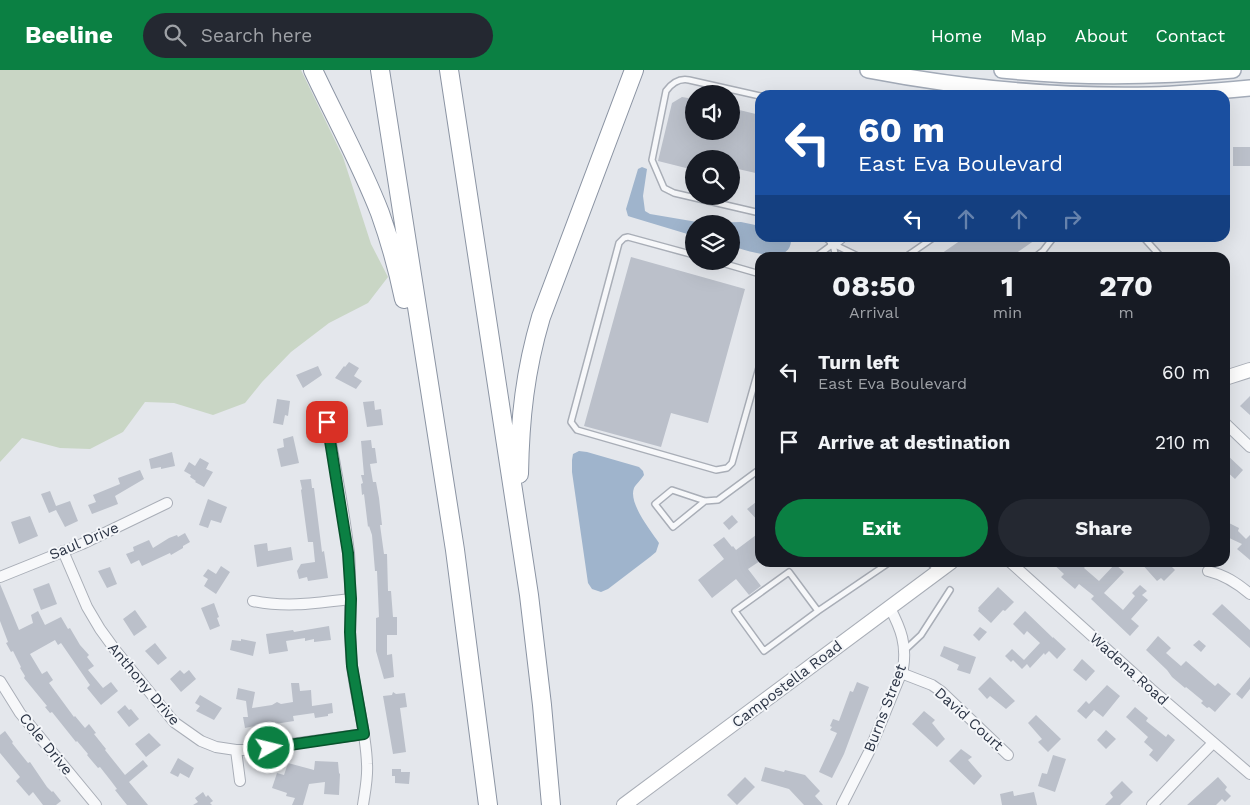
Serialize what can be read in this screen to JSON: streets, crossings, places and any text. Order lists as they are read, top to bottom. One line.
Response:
{"streets":{"main road":["Campostella Road"],"street":["Saul Drive","Wadena Road","Anthony Drive","Burns Street","David Court","Cole Drive"]},"crossings":[["Saul Drive","Anthony Drive"],["Campostella Road","Burns Street"],["Burns Street","David Court"]],"page":{"header":"Beeline","search":"Search here","nav":["Home","Map","About","Contact"],"turn":["60 m","East Eva Boulevard"],"eta":["08:50","Arrival","1","min","270","m"],"list":[{"name":"Turn left","note":"East Eva Boulevard","value":"60 m"},{"name":"Arrive at destination","value":"210 m"}],"buttons":["Exit","Share"]}}
